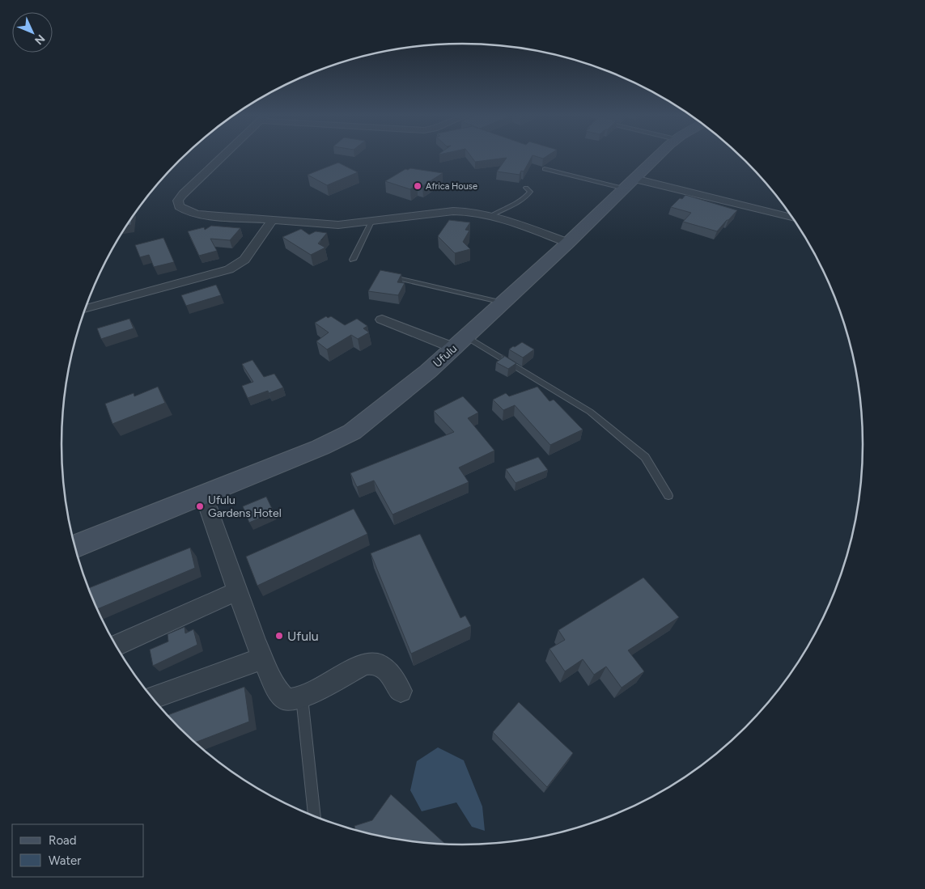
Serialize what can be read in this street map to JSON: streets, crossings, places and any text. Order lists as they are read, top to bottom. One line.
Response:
{"streets":{"street":["Ufulu"]},"places":["Africa House","Ufulu Gardens Hotel","Ufulu"],"legend":["Road","Water"],"north":"bottom right"}
